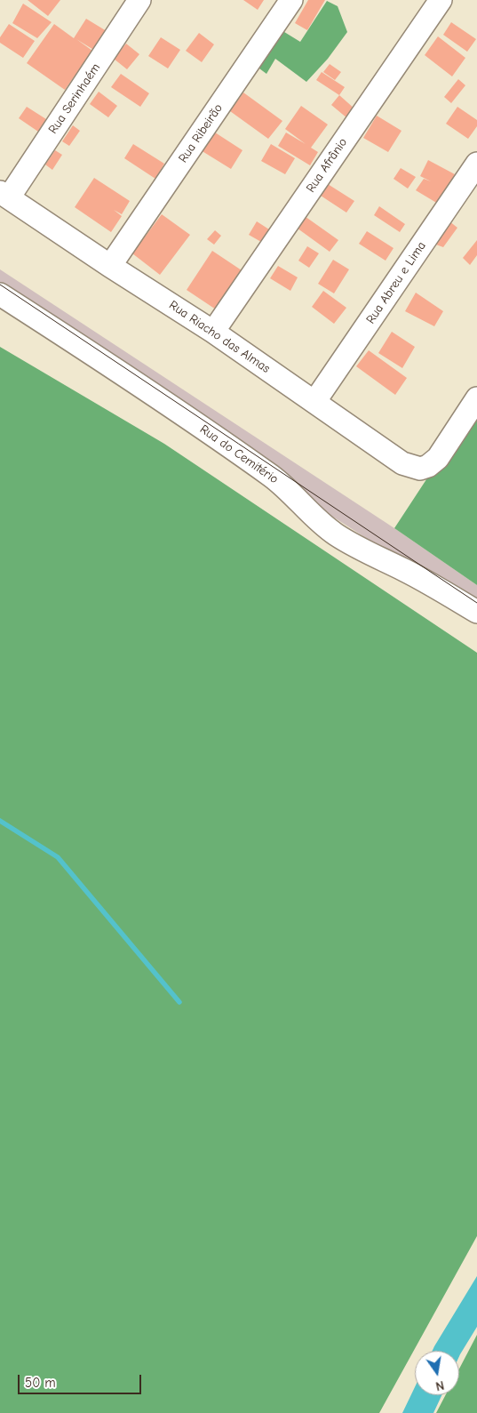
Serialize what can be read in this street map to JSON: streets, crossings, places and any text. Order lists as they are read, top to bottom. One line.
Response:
{"streets":{"street":["Rua Serinhaém","Rua Ribeirão","Rua Afrânio","Rua Abreu e Lima","Rua Riacho das Almas","Rua do Cemitério"]},"crossings":[["Rua Serinhaém","Rua Riacho das Almas"],["Rua Ribeirão","Rua Riacho das Almas"],["Rua Afrânio","Rua Riacho das Almas"],["Rua Abreu e Lima","Rua Riacho das Almas"]],"scale_bar":"50 m","north":"bottom"}
